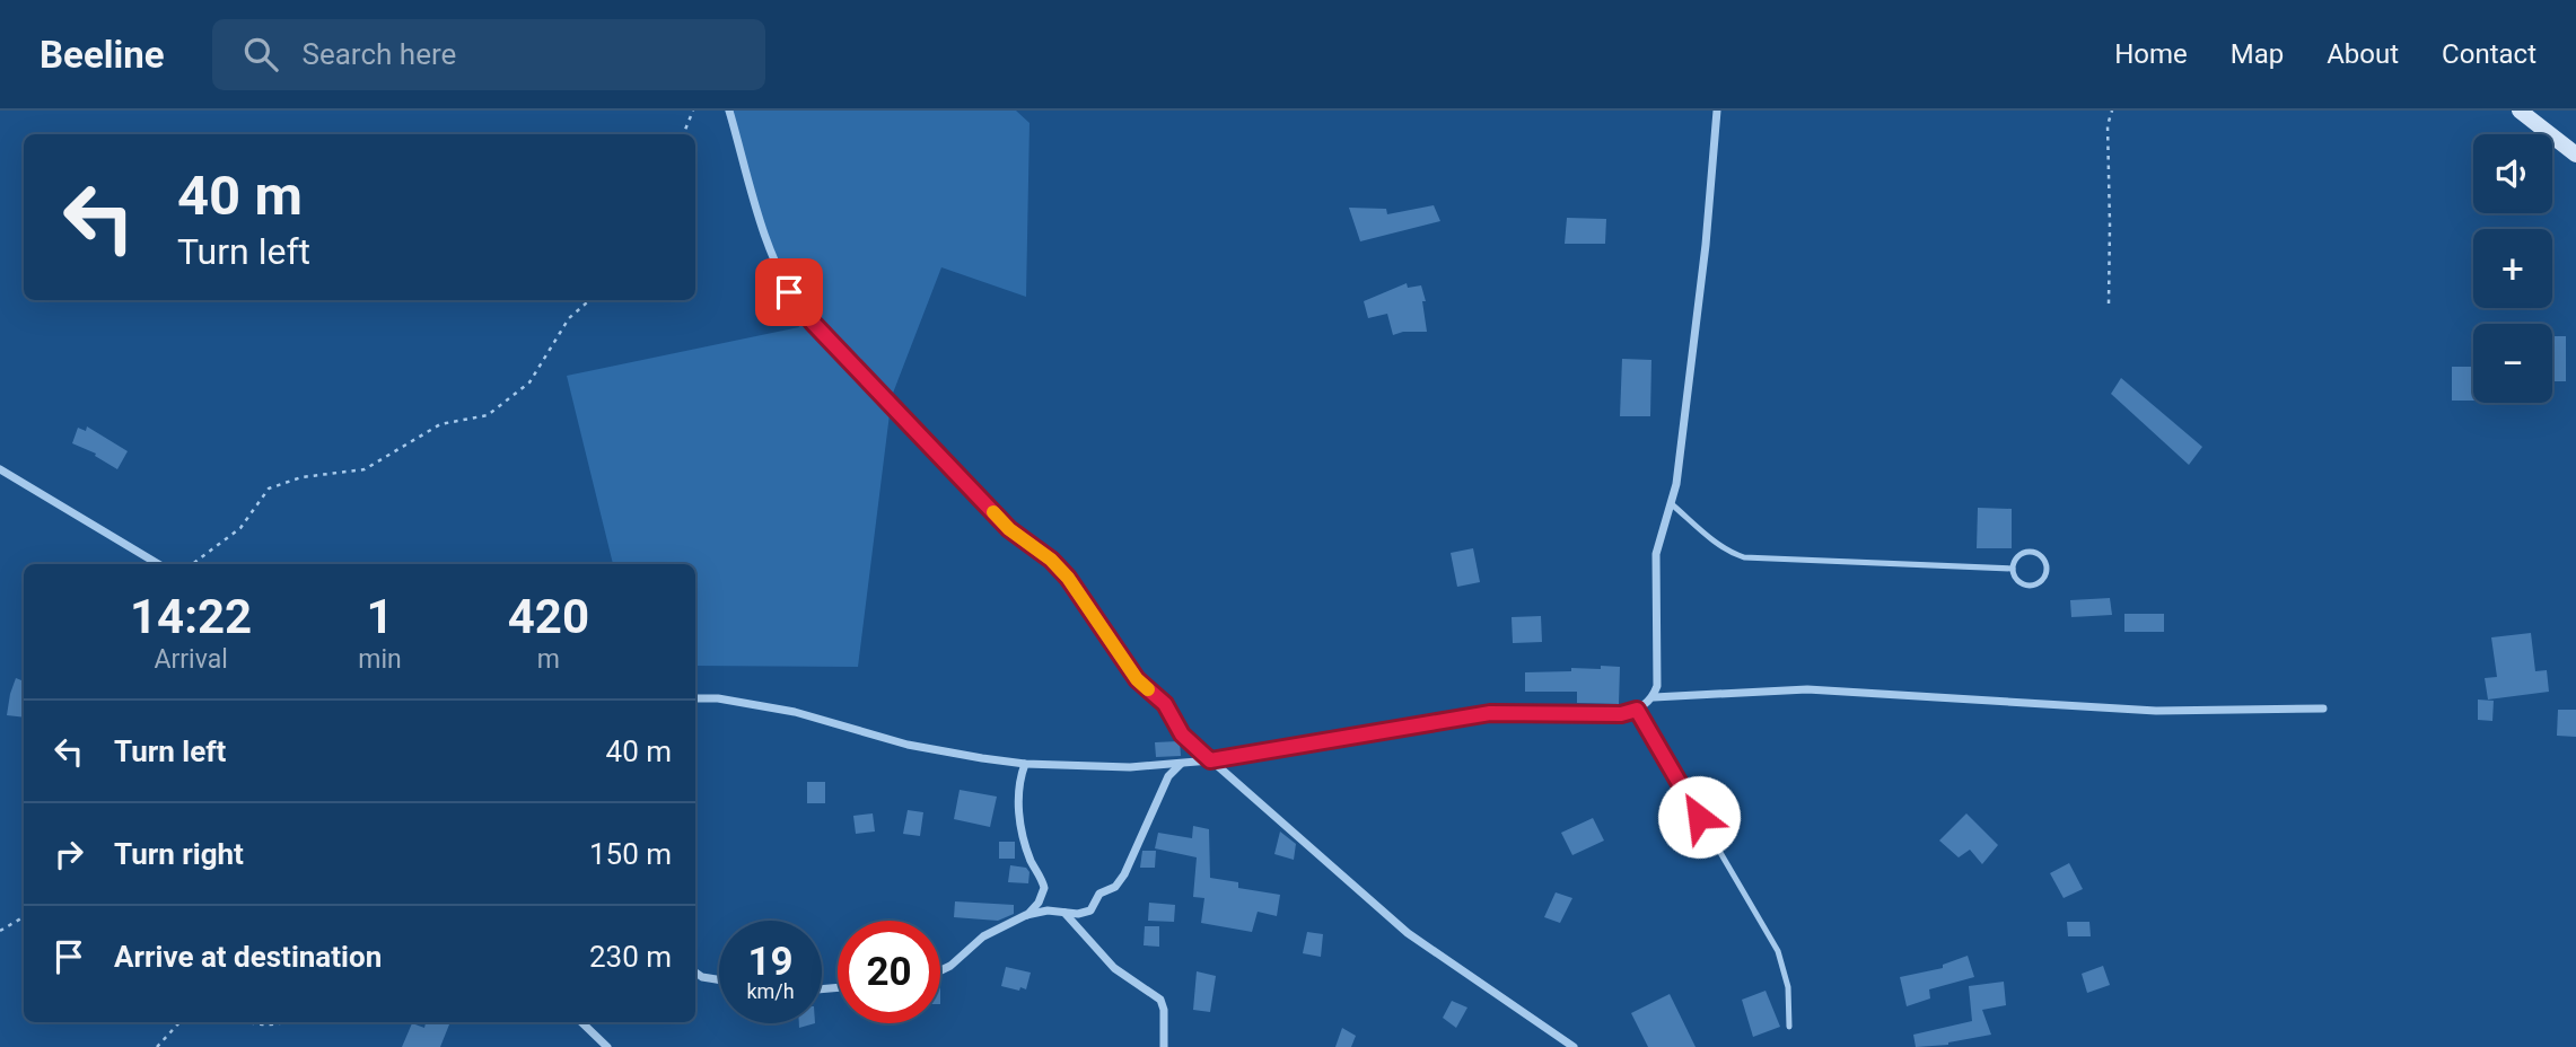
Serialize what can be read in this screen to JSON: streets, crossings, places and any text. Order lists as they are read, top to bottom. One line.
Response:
{"page":{"header":"Beeline","search":"Search here","nav":["Home","Map","About","Contact"],"map_buttons":["+","−"],"turn":["40 m","Turn left"],"eta":["14:22","Arrival","1","min","420","m"],"list":[{"name":"Turn left","value":"40 m"},{"name":"Turn right","value":"150 m"},{"name":"Arrive at destination","value":"230 m"}],"speed":"19 km/h","limit":"20"}}
